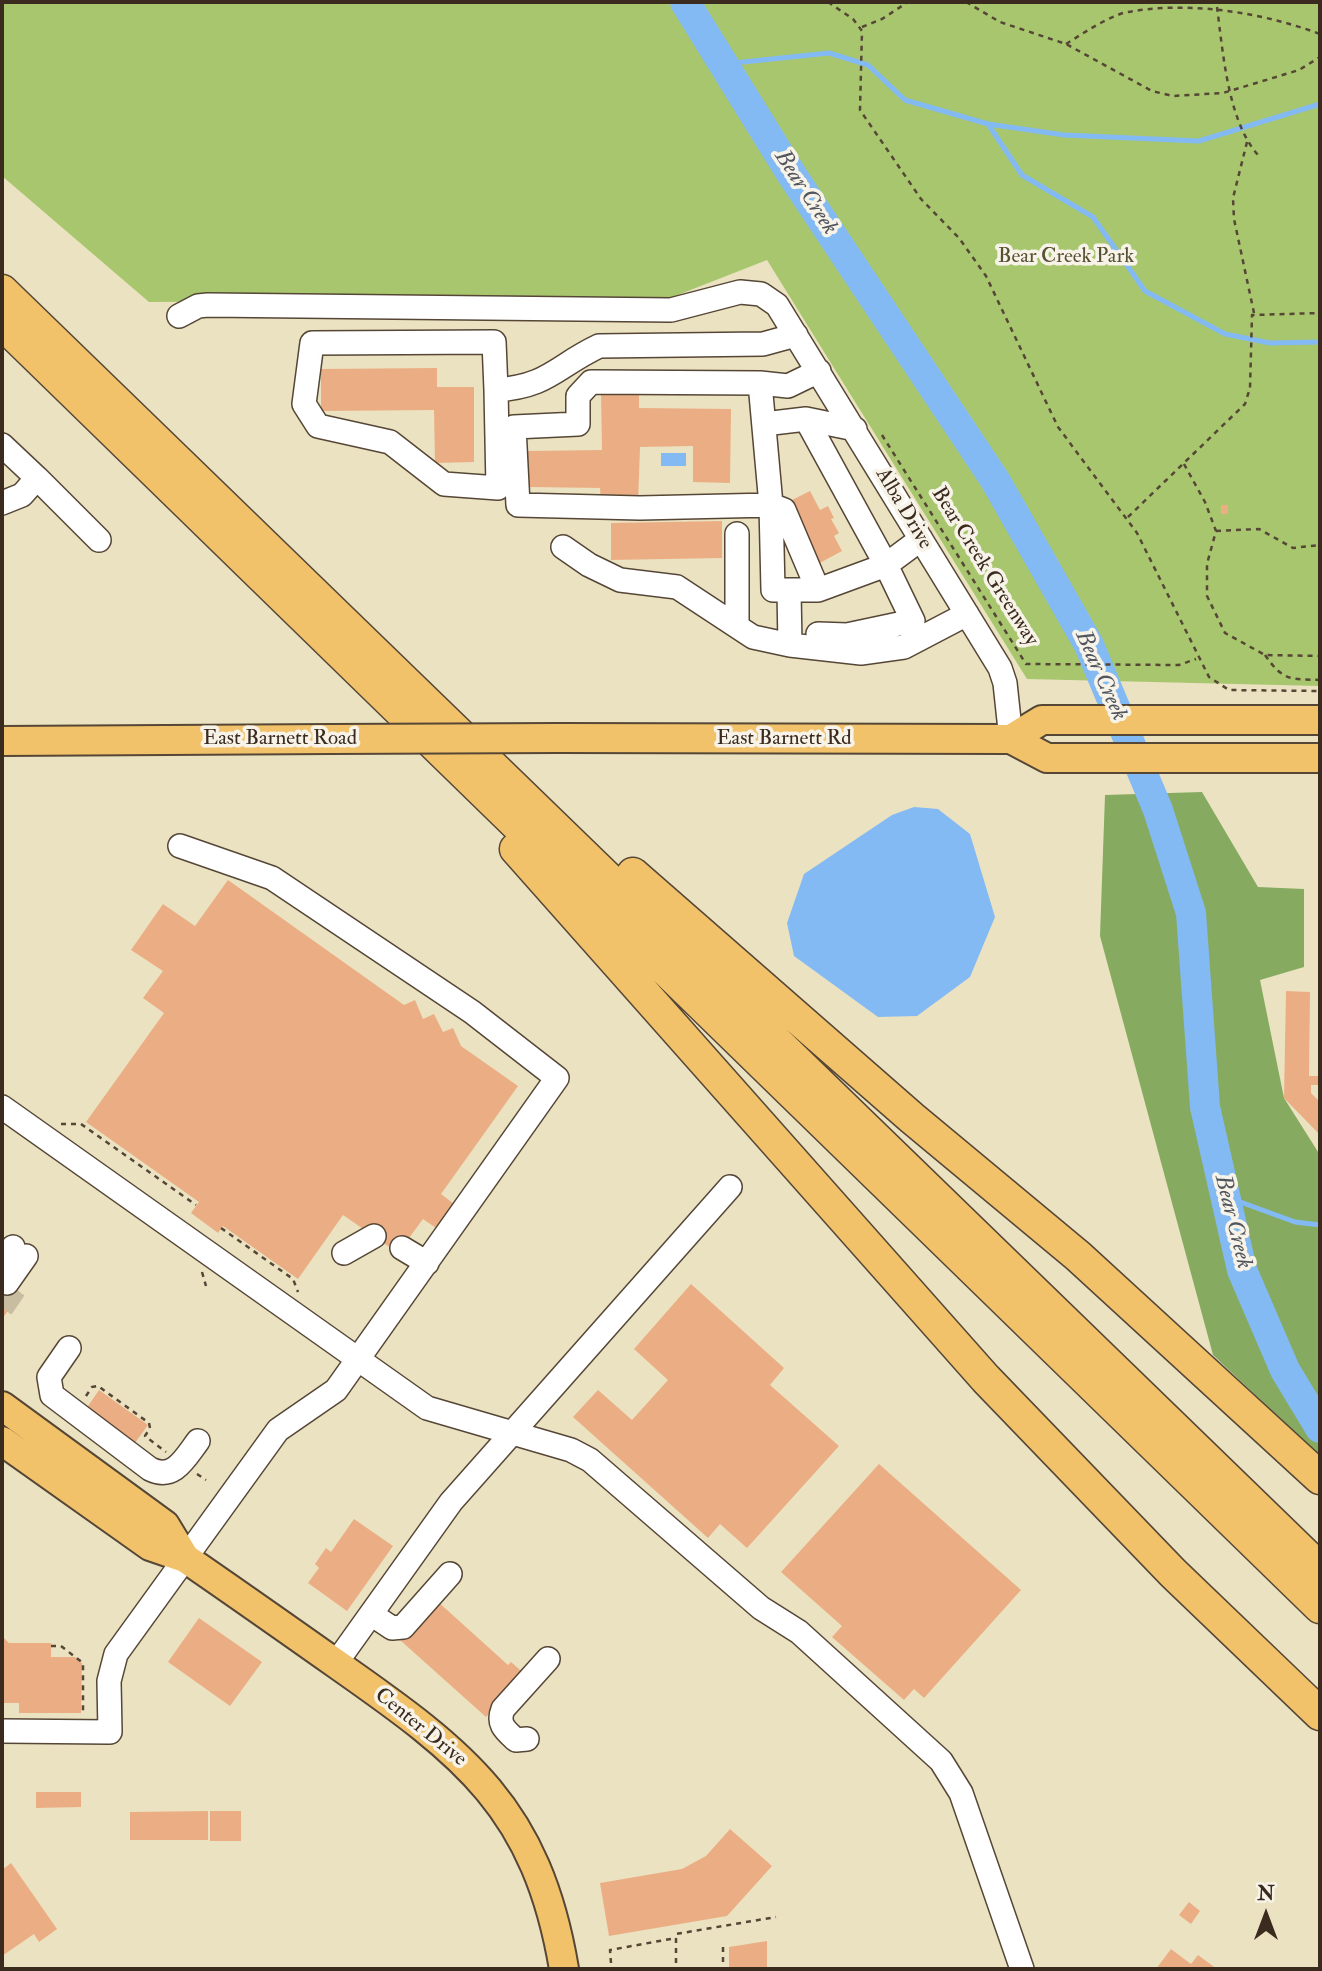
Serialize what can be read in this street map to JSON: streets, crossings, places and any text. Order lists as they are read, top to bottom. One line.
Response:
{"streets":{"main road":["East Barnett Road","East Barnett Rd","Center Drive"],"street":["Alba Drive"],"path":["Bear Creek Greenway"]},"crossings":[["Alba Drive","Bear Creek Greenway"],["Alba Drive","East Barnett Rd"],["East Barnett Road","East Barnett Rd"]],"water":["Bear Creek"],"parks":["Bear Creek Park"],"north":"top"}
